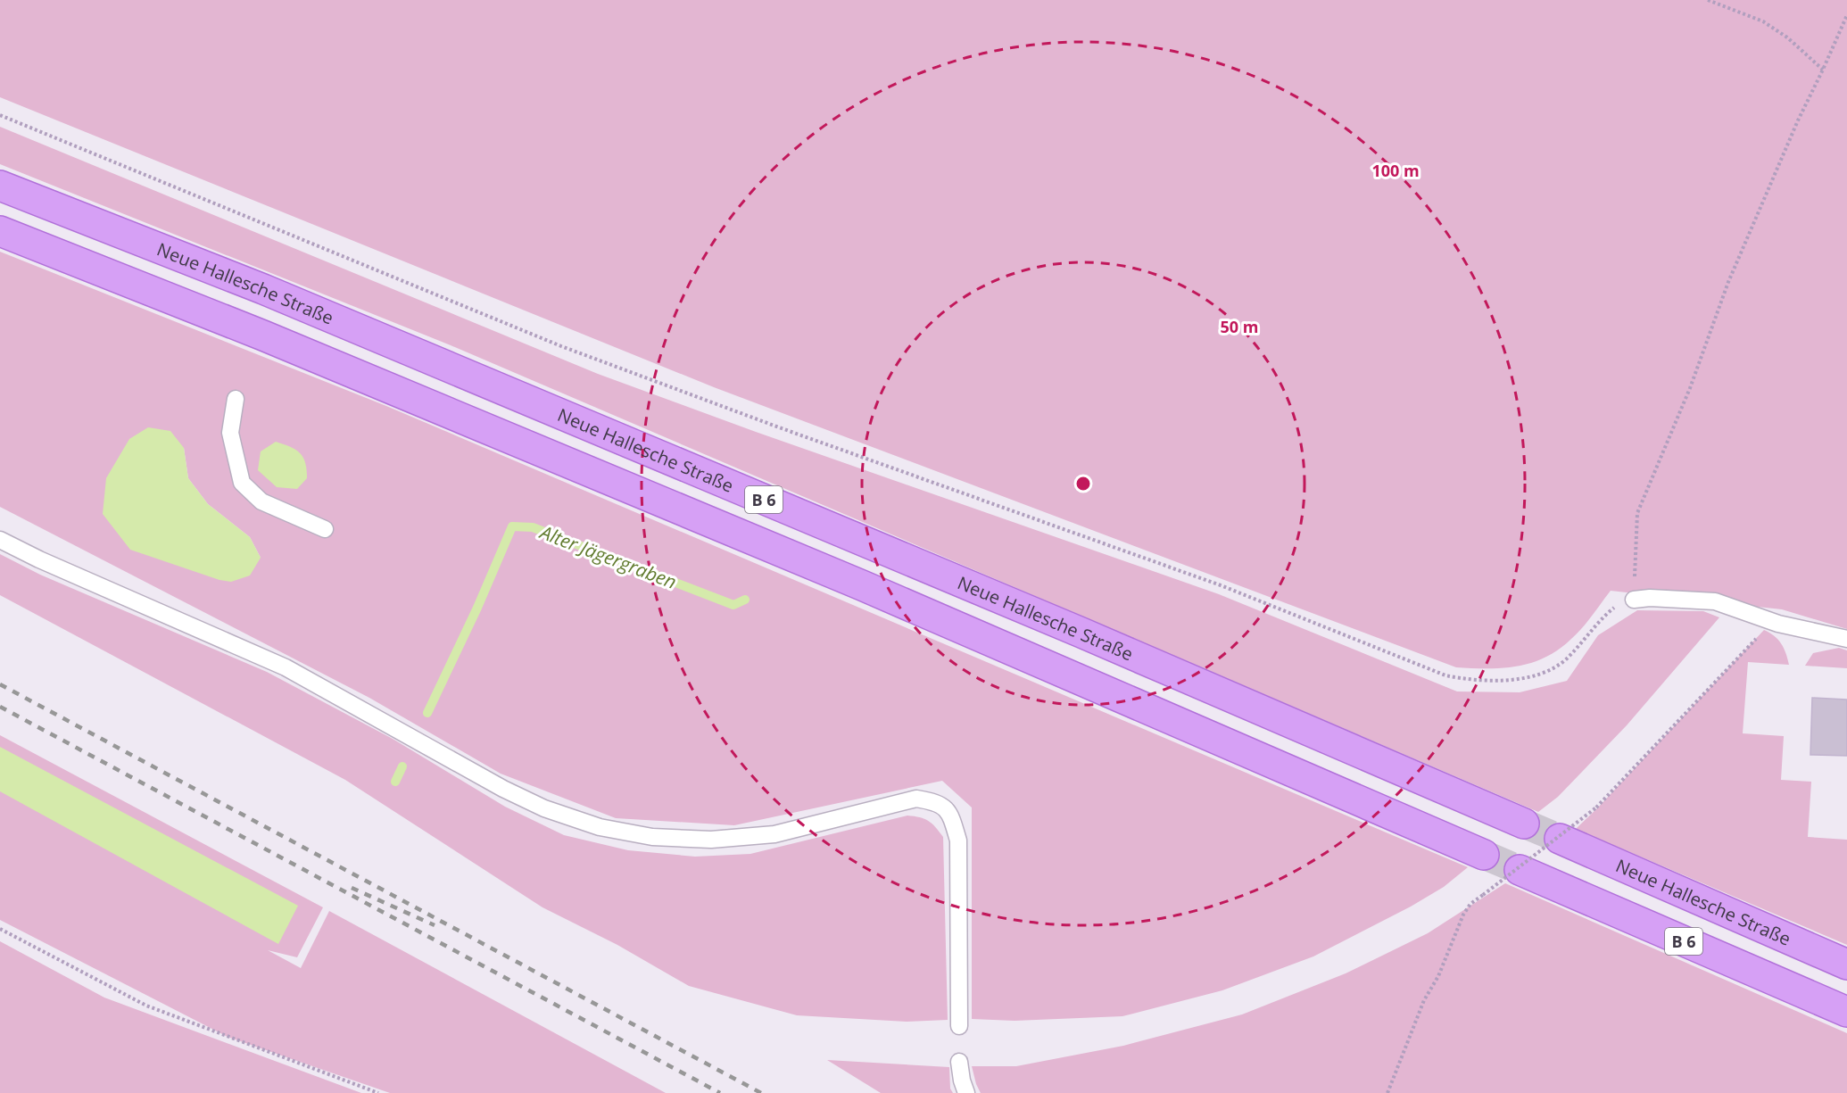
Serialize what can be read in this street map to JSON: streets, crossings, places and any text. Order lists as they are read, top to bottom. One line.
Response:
{"streets":{"main road":["Neue Hallesche Straße","B 6"]},"water":["Alter Jägergraben"],"rings":["100 m","50 m"]}
